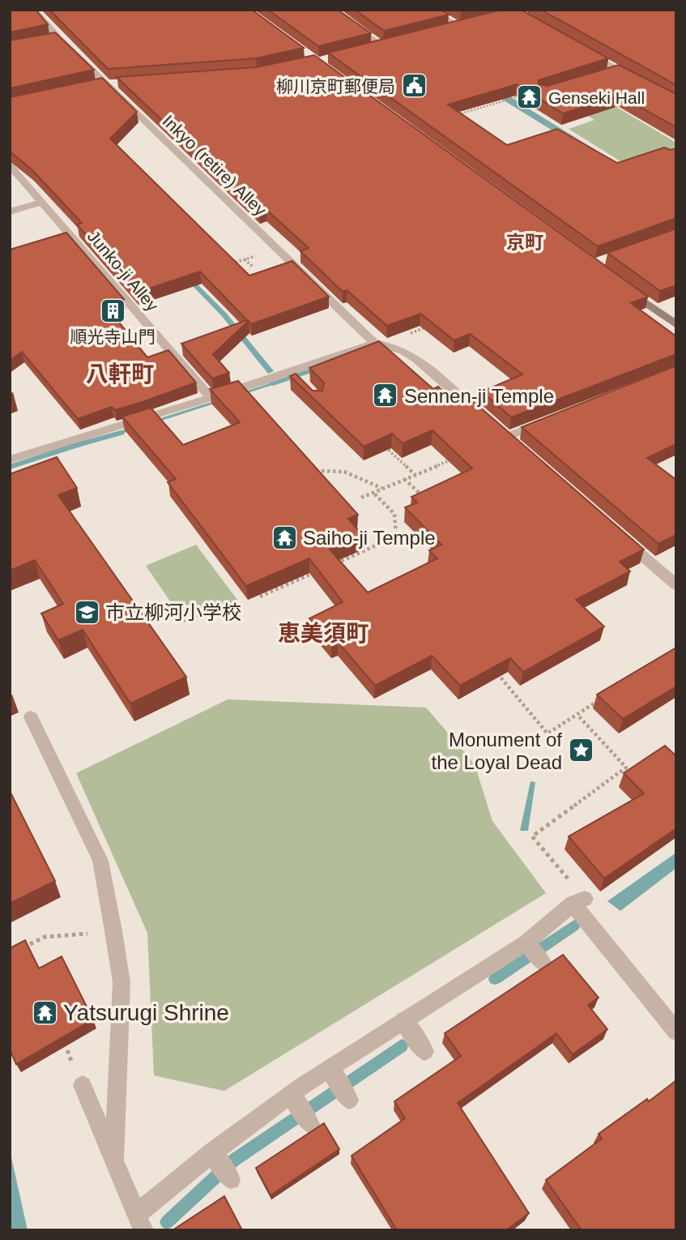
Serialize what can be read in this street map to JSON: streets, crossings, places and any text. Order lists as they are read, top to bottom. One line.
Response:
{"streets":{"street":["Inkyo (retire) Alley","Junko-ji Alley"]},"districts":["京町","八軒町","恵美須町"],"places":{"public building":["柳川京町郵便局"],"temple":["Genseki Hall","Sennen-ji Temple","Saiho-ji Temple","Yatsurugi Shrine"],"building":["順光寺山門"],"school or university":["市立柳河小学校"],"place":["Monument of the Loyal Dead"]}}
